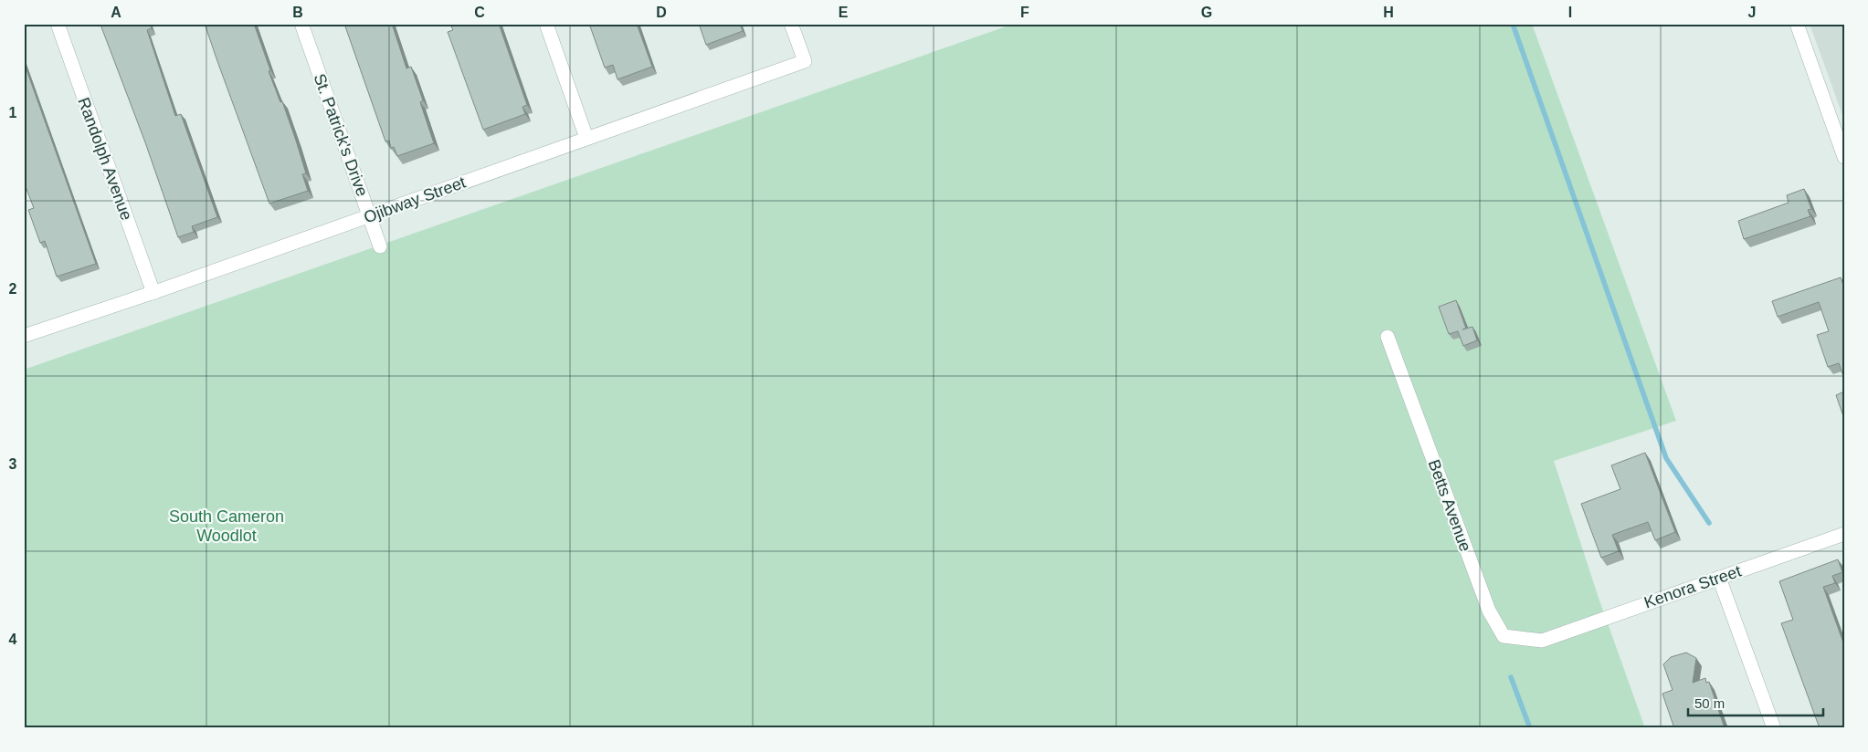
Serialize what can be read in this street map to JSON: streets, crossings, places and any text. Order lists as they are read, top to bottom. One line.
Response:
{"streets":{"street":["St. Patrick's Drive","Randolph Avenue","Ojibway Street","Betts Avenue","Kenora Street"]},"crossings":[["St. Patrick's Drive","Ojibway Street"],["Randolph Avenue","Ojibway Street"],["Betts Avenue","Kenora Street"]],"parks":["South Cameron Woodlot"],"scale_bar":"50 m","grid":{"columns":["A","B","C","D","E","F","G","H","I","J"],"rows":["1","2","3","4"]}}
